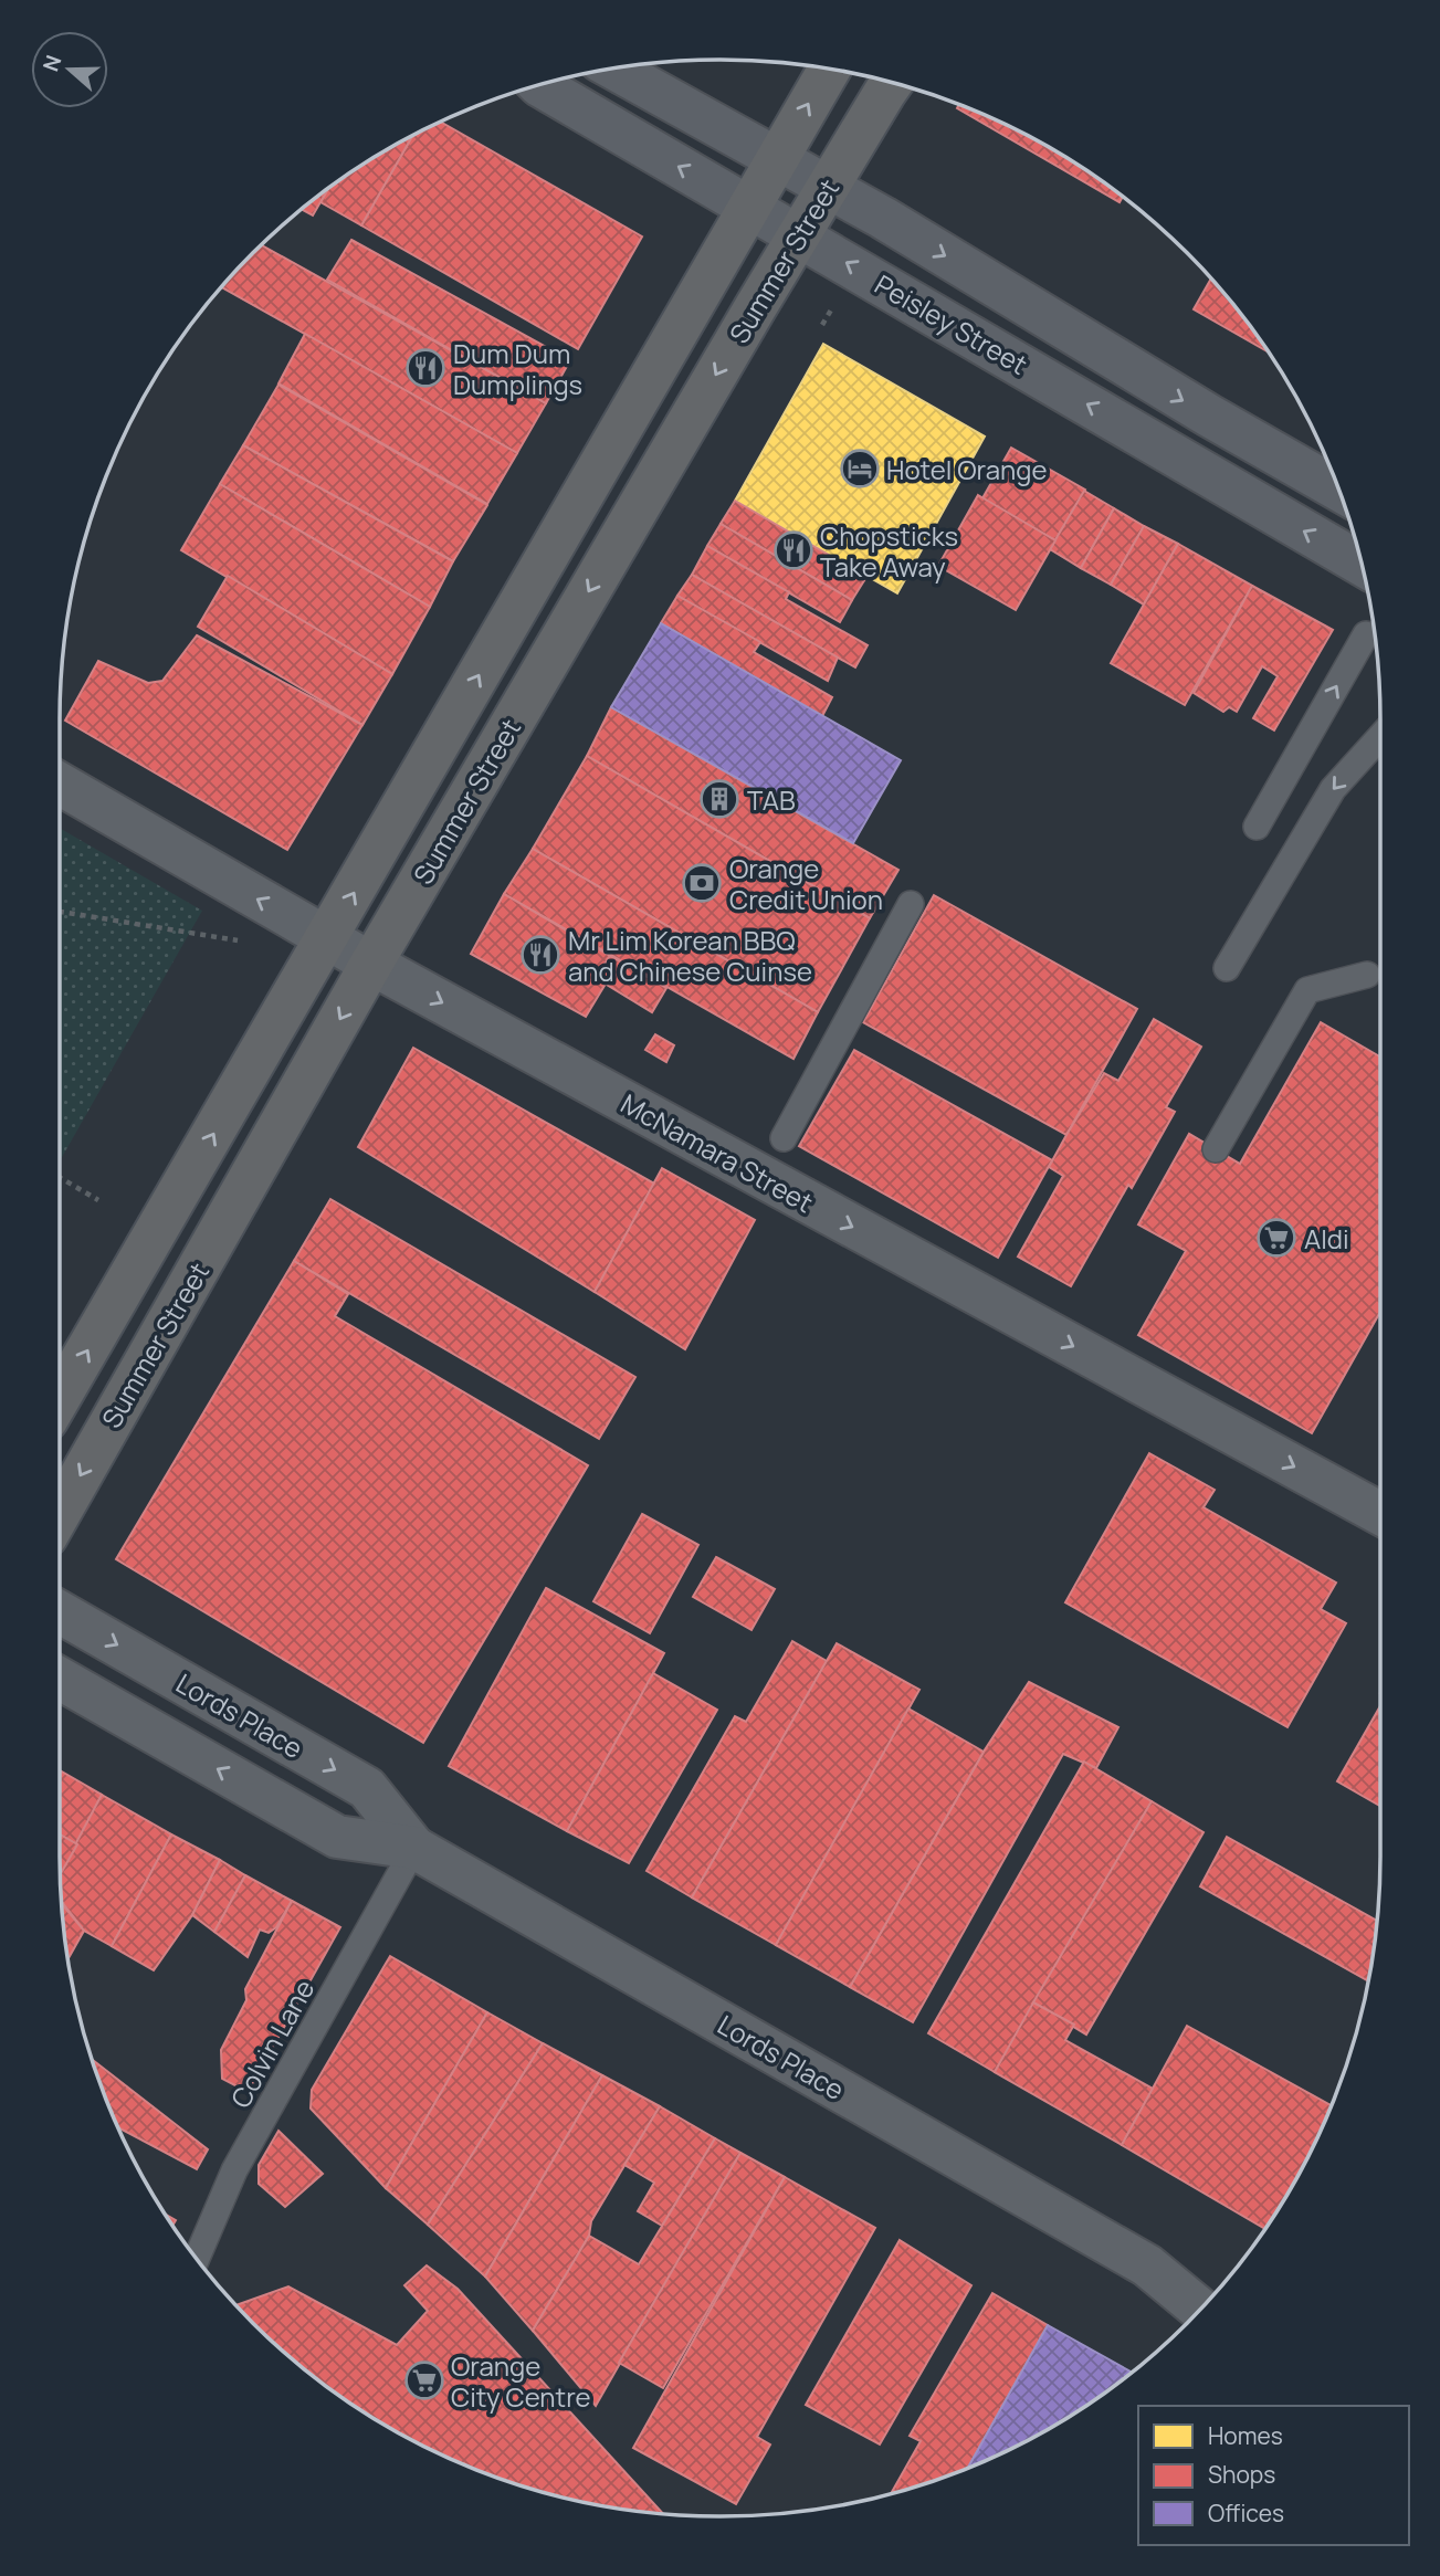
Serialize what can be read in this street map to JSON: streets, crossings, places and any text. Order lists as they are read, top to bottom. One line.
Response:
{"streets":{"highway":["Summer Street"],"main road":["Peisley Street"],"street":["McNamara Street","Lords Place"],"lane":["Colvin Lane"]},"crossings":[["Summer Street","Peisley Street"],["Summer Street","McNamara Street"],["Lords Place","Colvin Lane"]],"places":{"restaurant":["Dum Dum Dumplings","Chopsticks Take Away","Mr Lim Korean BBQ and Chinese Cuinse"],"hotel":["Hotel Orange"],"building":["TAB"],"bank":["Orange Credit Union"],"supermarket":["Aldi","Orange City Centre"]},"legend":["Homes","Shops","Offices"],"north":"left"}
